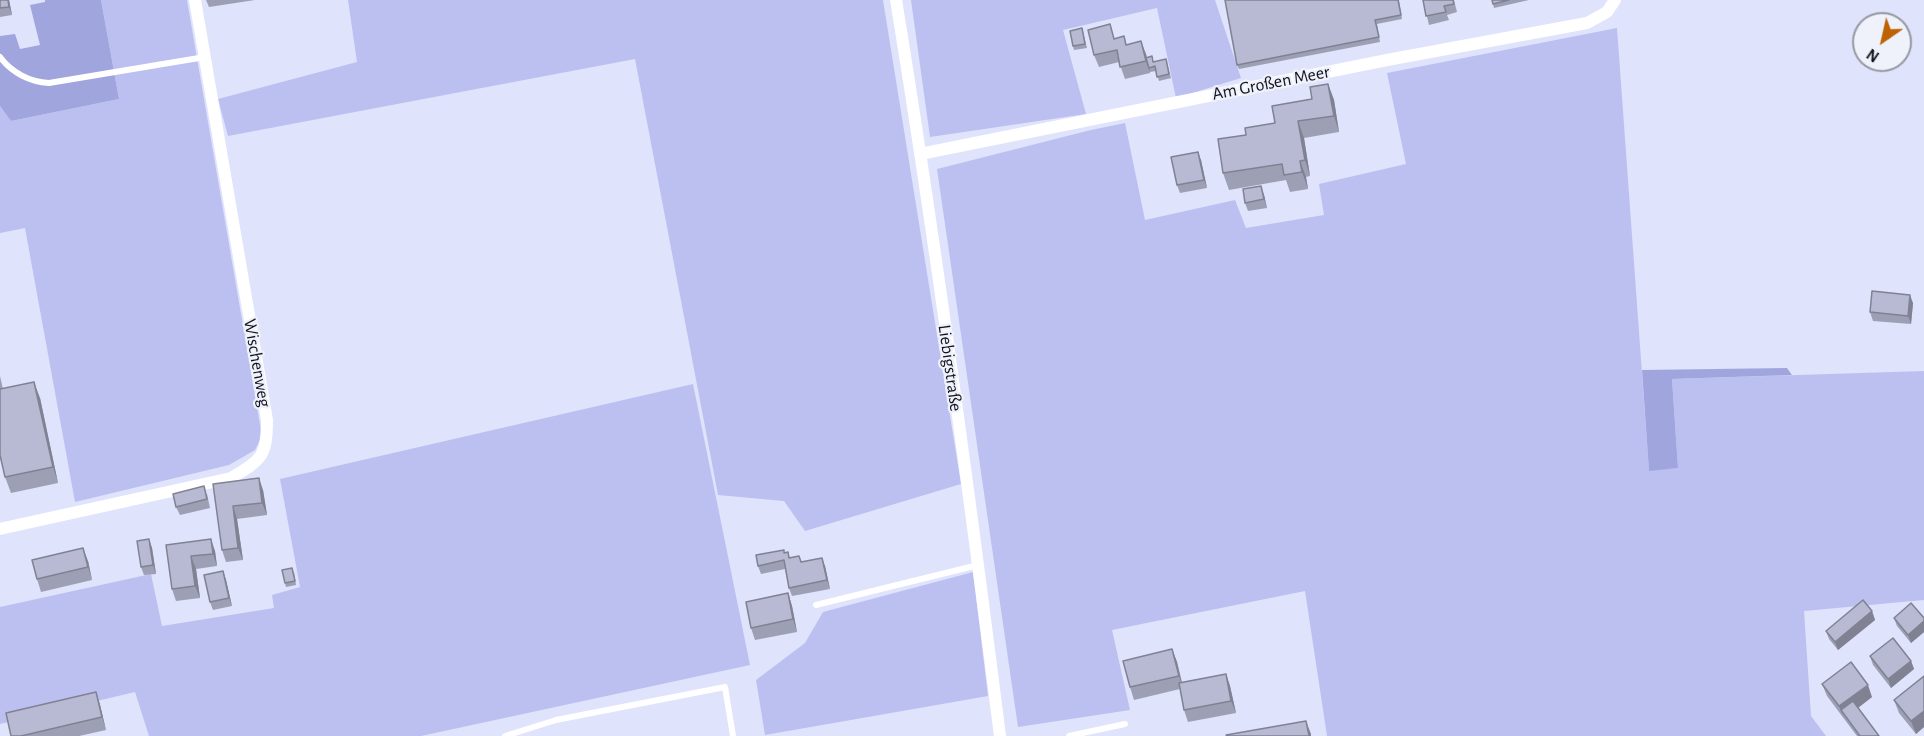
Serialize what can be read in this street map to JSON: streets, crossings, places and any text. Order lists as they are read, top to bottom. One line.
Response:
{"streets":{"street":["Am Großen Meer","Wischenweg","Liebigstraße"]},"crossings":[["Am Großen Meer","Liebigstraße"]],"north":"bottom left"}
